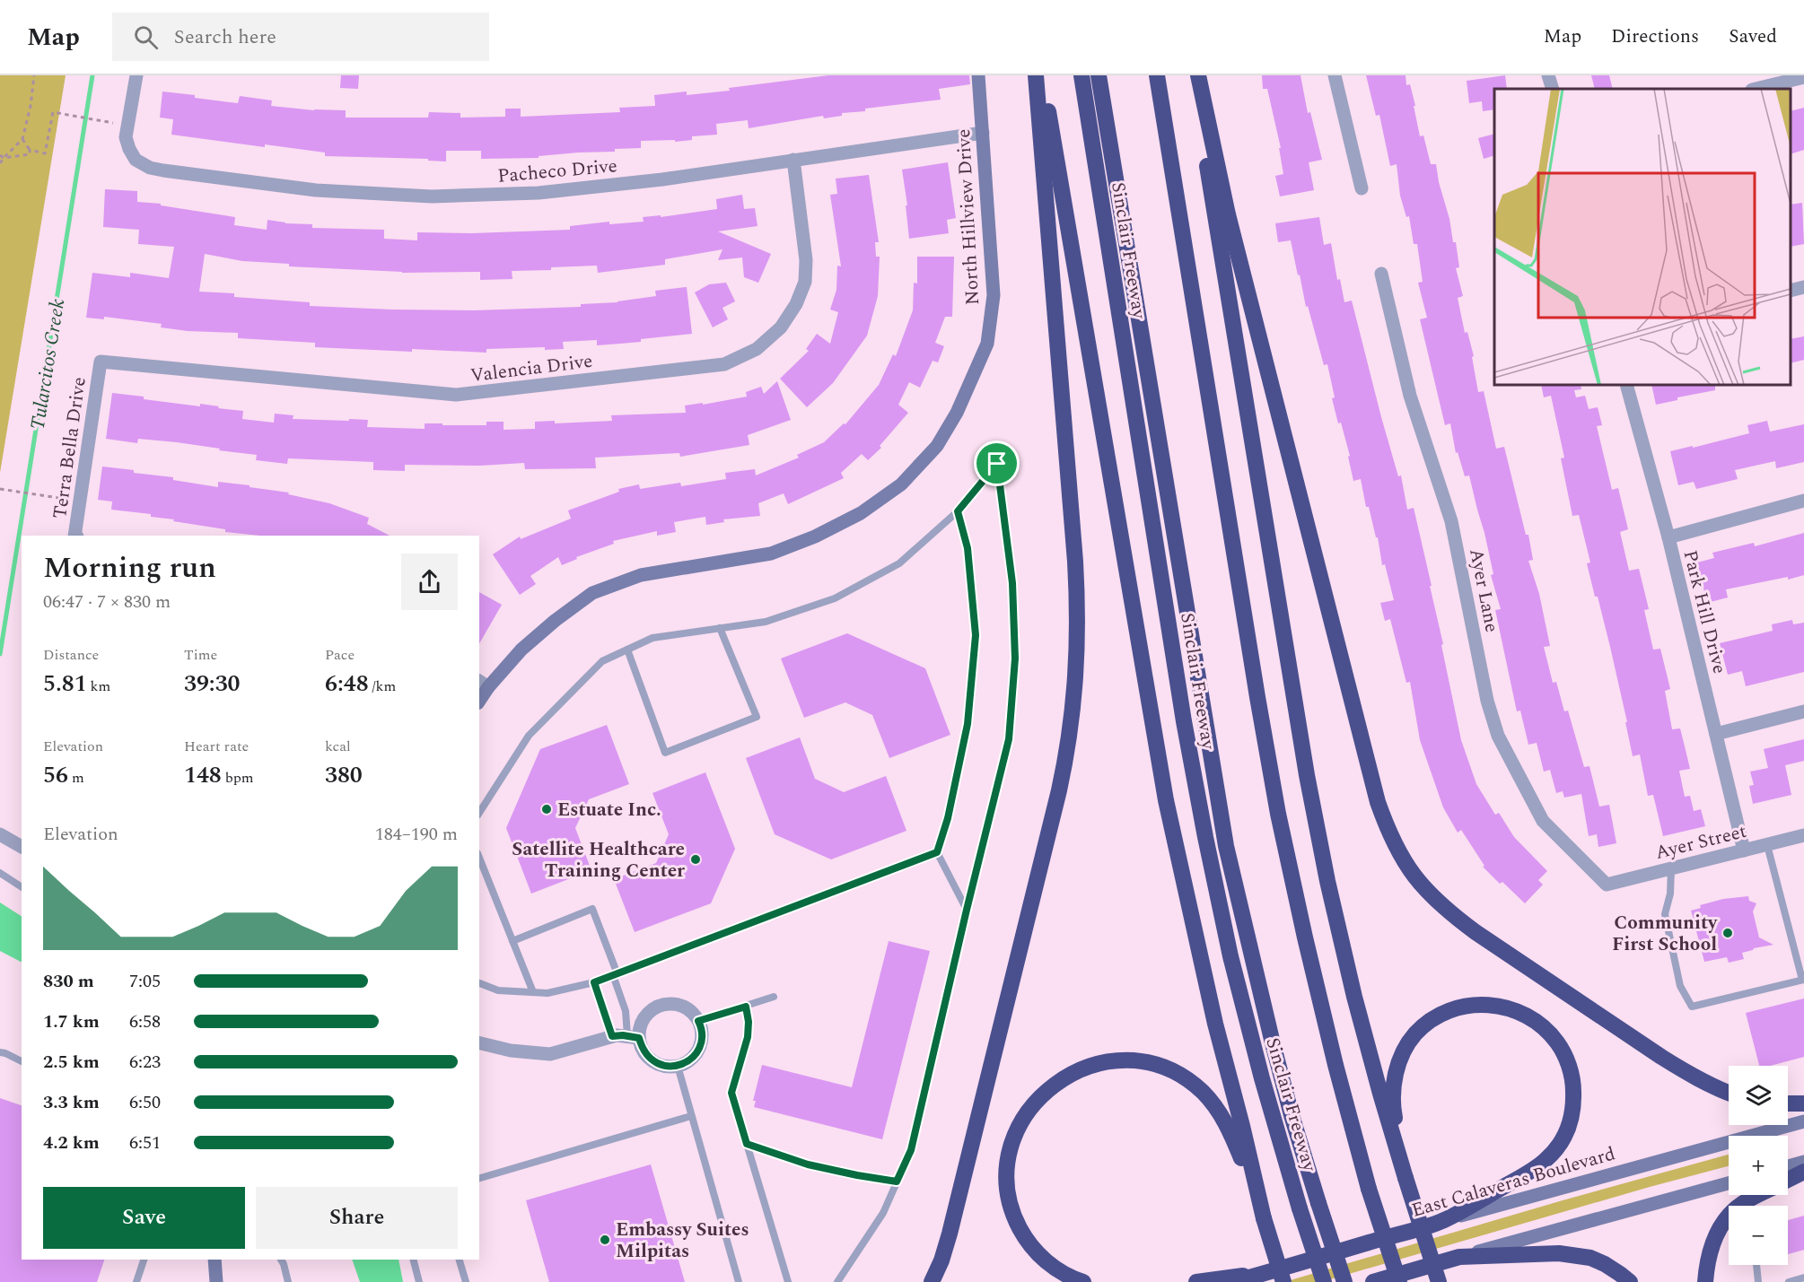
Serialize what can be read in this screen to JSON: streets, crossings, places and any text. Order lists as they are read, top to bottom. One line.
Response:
{"streets":{"highway":["Sinclair Freeway","East Calaveras Boulevard"],"street":["Pacheco Drive","North Hillview Drive","Valencia Drive","Terra Bella Drive","Ayer Lane","Park Hill Drive","Ayer Street"]},"crossings":[["Pacheco Drive","North Hillview Drive"],["Pacheco Drive","Valencia Drive"],["Valencia Drive","Terra Bella Drive"],["Ayer Lane","Ayer Street"],["Park Hill Drive","Ayer Street"]],"water":["Tularcitos Creek"],"places":["Estuate Inc.","Satellite Healthcare Training Center","Community First School","Embassy Suites Milpitas"],"page":{"header":"Map","search":"Search here","nav":["Map","Directions","Saved"],"heading":["Morning run","06:47 · 7 × 830 m"],"stats":[["Distance","5.81 km"],["Time","39:30"],["Pace","6:48 /km"],["Elevation","56 m"],["Heart rate","148 bpm"],["kcal","380"]],"chart":["Elevation","184–190 m"],"list":[{"name":"830 m","note":"7:05"},{"name":"1.7 km","note":"6:58"},{"name":"2.5 km","note":"6:23"},{"name":"3.3 km","note":"6:50"},{"name":"4.2 km","note":"6:51"}],"map_buttons":["+","−"],"buttons":["Save","Share"]}}
